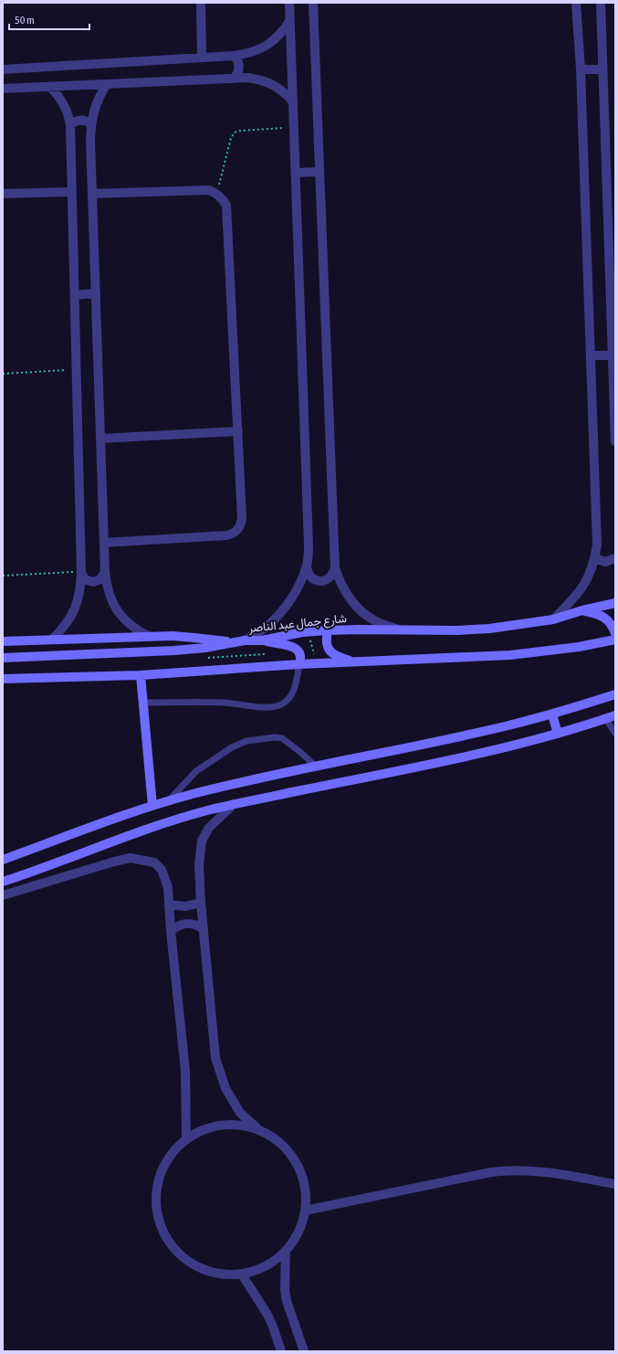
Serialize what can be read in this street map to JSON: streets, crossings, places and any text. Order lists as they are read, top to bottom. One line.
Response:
{"streets":{"main road":["شارع جمال عبد الناصر"]},"scale_bar":"50 m"}
